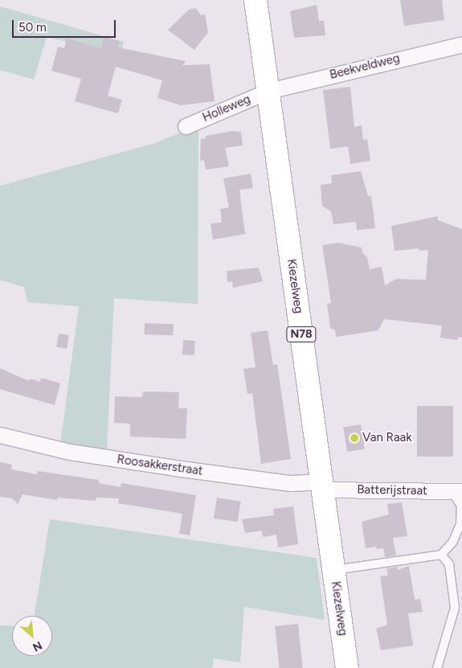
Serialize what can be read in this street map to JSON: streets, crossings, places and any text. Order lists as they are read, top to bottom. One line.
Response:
{"streets":{"main road":["Kiezelweg","N78"],"street":["Beekveldweg","Holleweg","Roosakkerstraat","Batterijstraat"]},"crossings":[["Beekveldweg","Holleweg"],["Beekveldweg","Kiezelweg"],["Holleweg","Kiezelweg"],["Kiezelweg","Roosakkerstraat"],["Kiezelweg","Batterijstraat"],["Roosakkerstraat","Batterijstraat"]],"places":["Van Raak"],"scale_bar":"50 m","north":"bottom right"}
